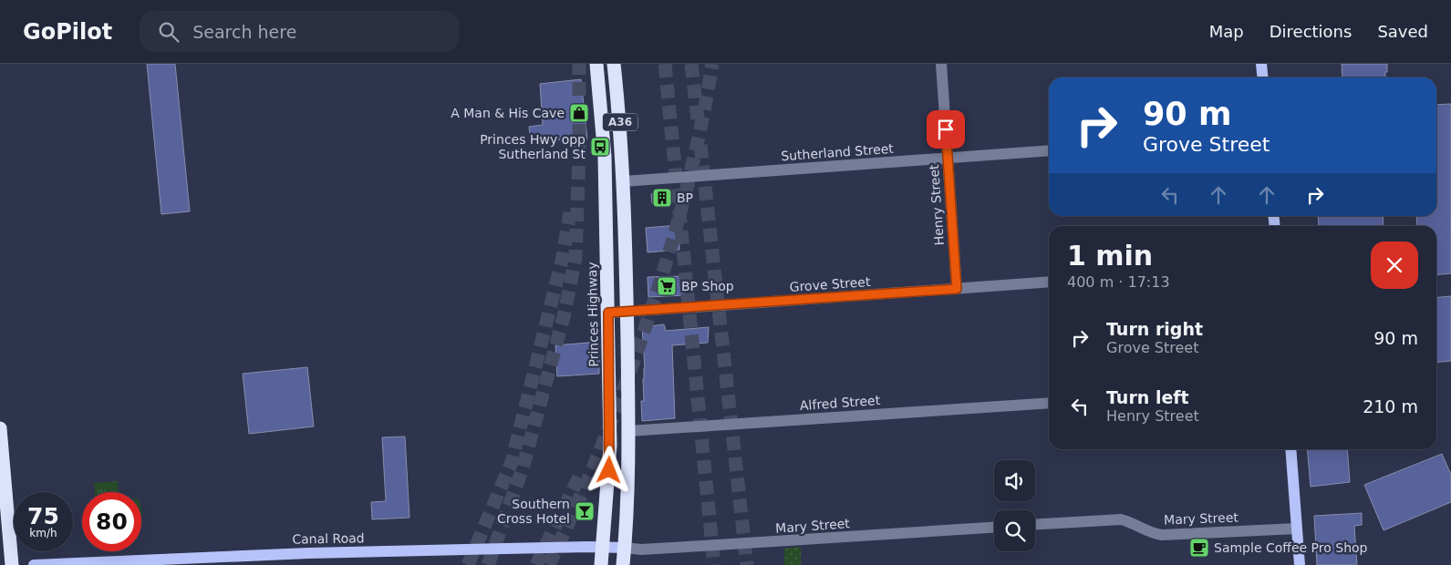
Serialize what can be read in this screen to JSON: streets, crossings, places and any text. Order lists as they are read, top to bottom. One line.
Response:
{"streets":{"highway":["A36","Princes Highway"],"main road":["Canal Road"],"street":["Sutherland Street","Henry Street","Grove Street","Alfred Street","Mary Street"]},"crossings":[["A36","Sutherland Street"],["A36","Grove Street"],["A36","Alfred Street"],["A36","Mary Street"],["A36","Canal Road"],["Sutherland Street","Henry Street"],["Henry Street","Grove Street"],["Grove Street","Princes Highway"],["Princes Highway","Canal Road"],["Mary Street","Canal Road"]],"places":{"shop":["A Man & His Cave"],"bus stop":["Princes Hwy opp Sutherland St"],"building":["BP"],"supermarket":["BP Shop"],"bar":["Southern Cross Hotel"],"cafe":["Sample Coffee Pro Shop"]},"page":{"header":"GoPilot","search":"Search here","nav":["Map","Directions","Saved"],"turn":["90 m","Grove Street"],"heading":["1 min","400 m · 17:13"],"list":[{"name":"Turn right","note":"Grove Street","value":"90 m"},{"name":"Turn left","note":"Henry Street","value":"210 m"}],"speed":"75 km/h","limit":"80"}}
